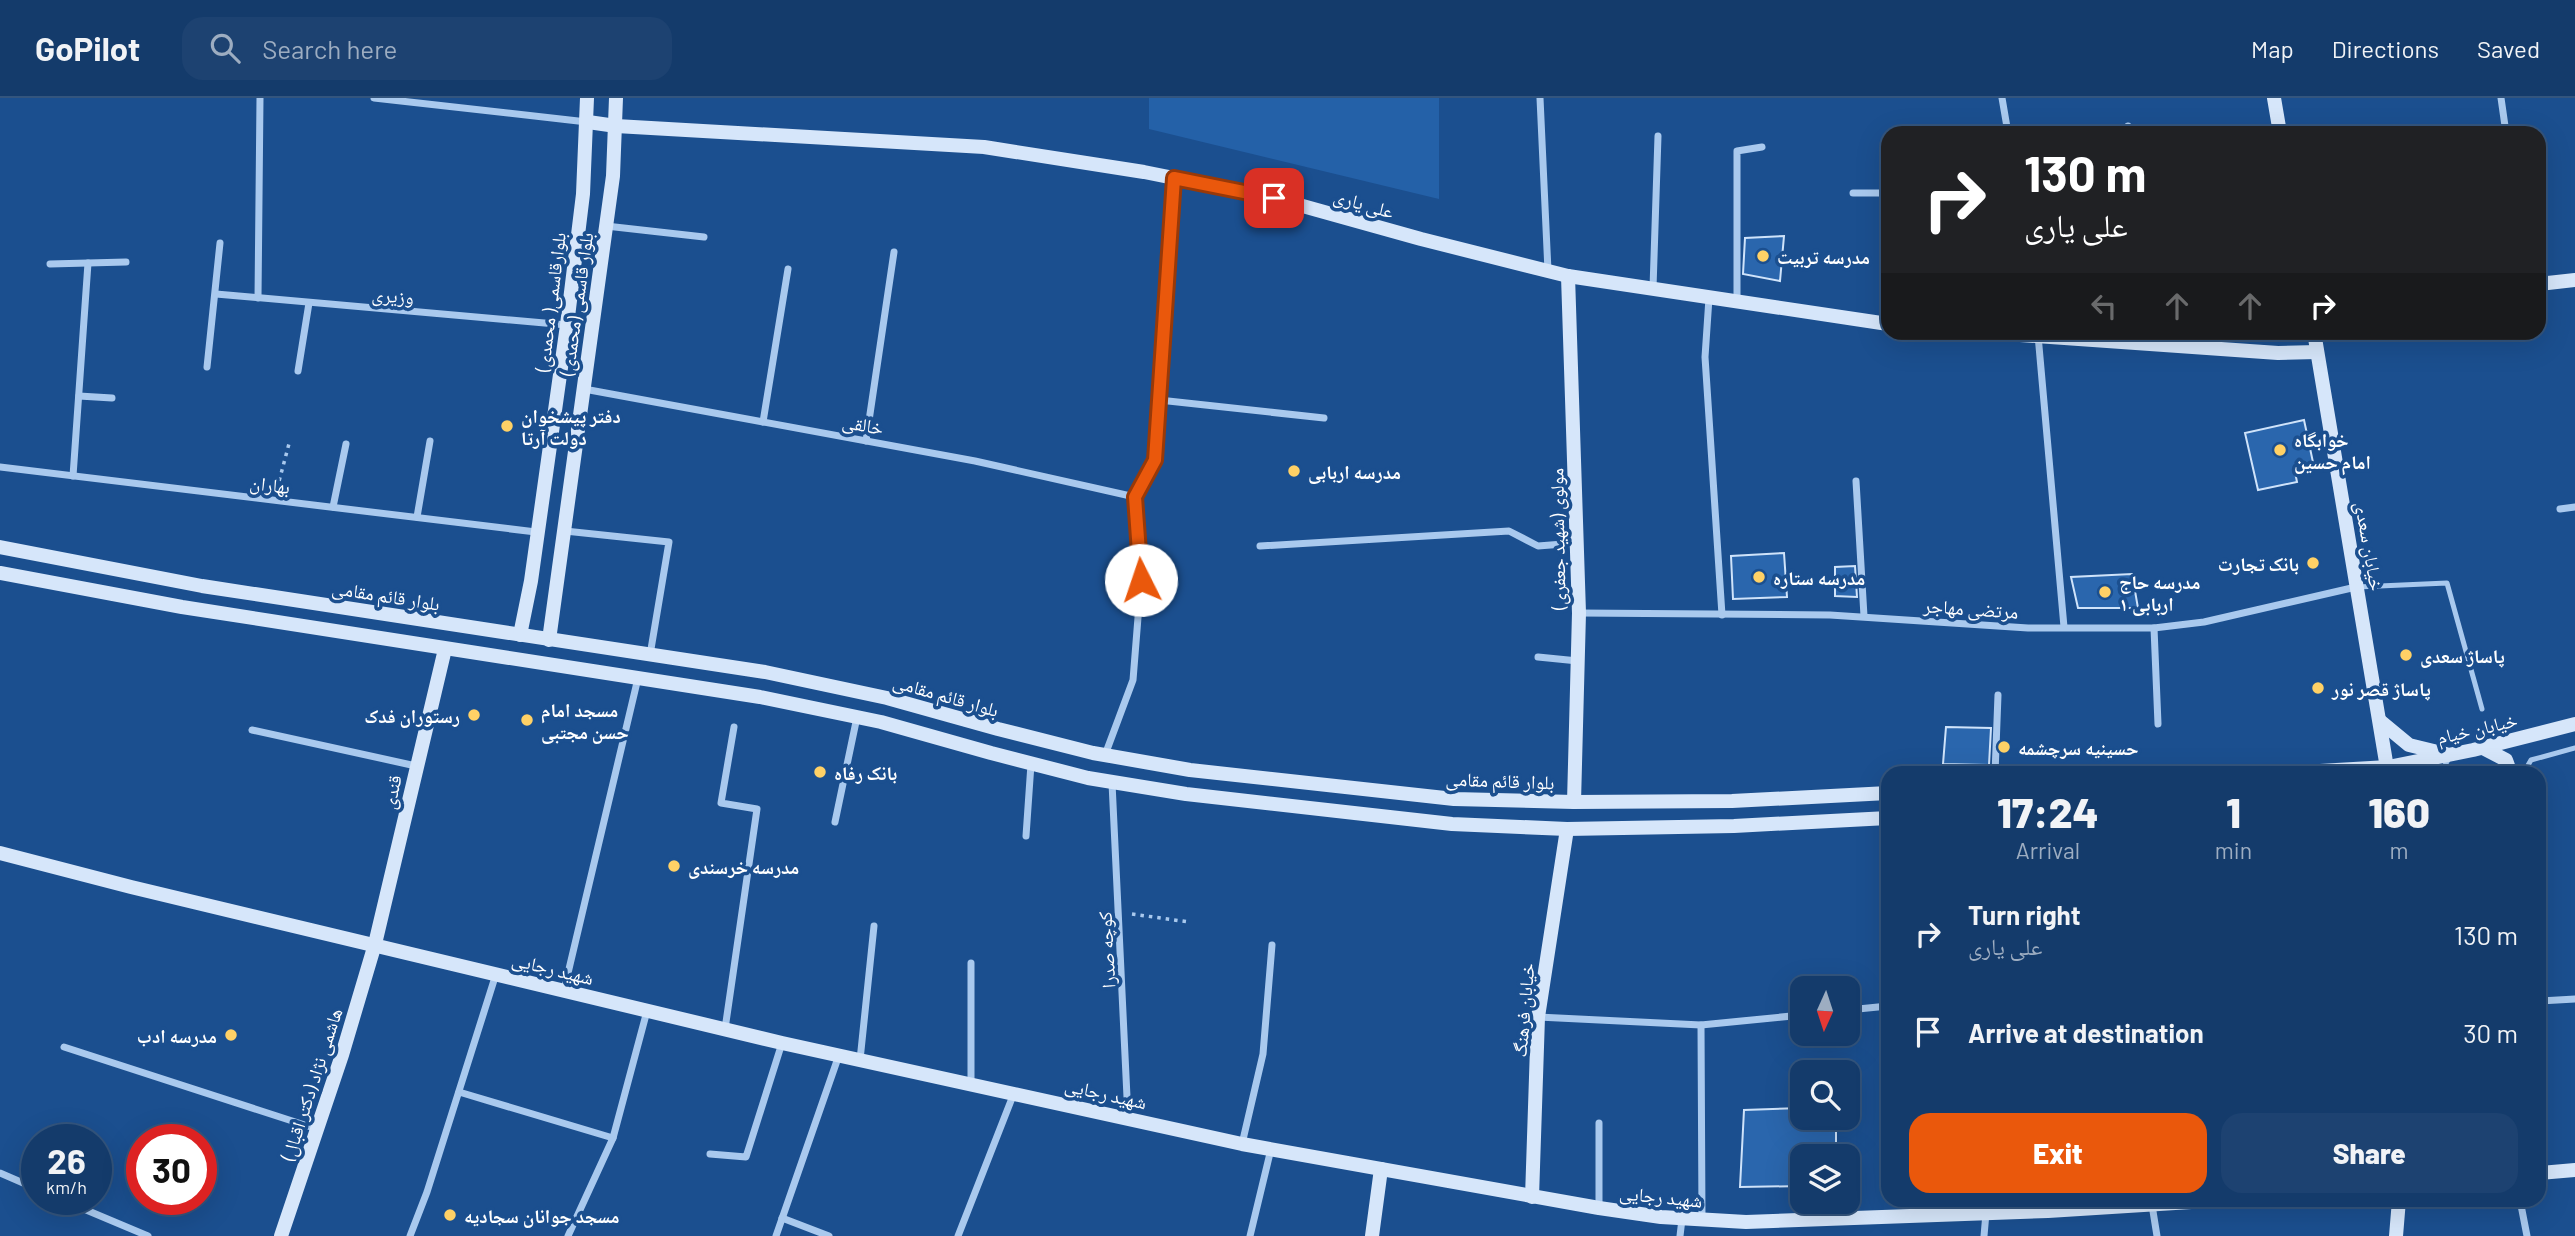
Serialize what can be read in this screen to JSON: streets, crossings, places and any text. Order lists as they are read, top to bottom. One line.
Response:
{"streets":{"main road":["علی یاری","بلوارقاسمی( محمدی)","بلوار قاسمی (محمدی)","مولوی (شهید جعفری)","خیابان سعدی","بلوار قائم مقامی","خیابان خیام","قندی","شهید رجایی","خیابان فرهنگ","هاشمی نژاد (دکتر اقبال)"],"street":["وزیری","خالقی","بهاران","مرتضی مهاجر","کوچه صدرا"]},"crossings":[["علی یاری","بلوارقاسمی( محمدی)"],["علی یاری","بلوار قاسمی (محمدی)"],["علی یاری","مولوی (شهید جعفری)"],["وزیری","بلوارقاسمی( محمدی)"],["بلوارقاسمی( محمدی)","بهاران"],["بلوارقاسمی( محمدی)","بلوار قائم مقامی"],["بلوار قاسمی (محمدی)","خالقی"],["بلوار قاسمی (محمدی)","بلوار قائم مقامی"],["مولوی (شهید جعفری)","بلوار قائم مقامی"],["مولوی (شهید جعفری)","مرتضی مهاجر"],["خیابان سعدی","مرتضی مهاجر"],["قندی","شهید رجایی"],["قندی","هاشمی نژاد (دکتر اقبال)"],["کوچه صدرا","شهید رجایی"],["شهید رجایی","خیابان فرهنگ"],["شهید رجایی","هاشمی نژاد (دکتر اقبال)"]],"places":["مدرسه تربیت","دفتر پیشخوان دولت آرتا","خوابگاه امام حسین","مدرسه اربابی","بانک تجارت","مدرسه ستاره","مدرسه حاج اربابی ۱","پاساژ سعدی","پاساژ قصر نور","رستوران فدک","مسجد امام حسن مجتبی","حسینیه سرچشمه","بانک رفاه","مدرسه خرسندی","مدرسه ادب","مسجد جوانان سجادیه"],"north":"bottom","page":{"header":"GoPilot","search":"Search here","nav":["Map","Directions","Saved"],"turn":["130 m","علی یاری"],"eta":["17:24","Arrival","1","min","160","m"],"list":[{"name":"Turn right","note":"علی یاری","value":"130 m"},{"name":"Arrive at destination","value":"30 m"}],"buttons":["Exit","Share"],"speed":"26 km/h","limit":"30"}}
